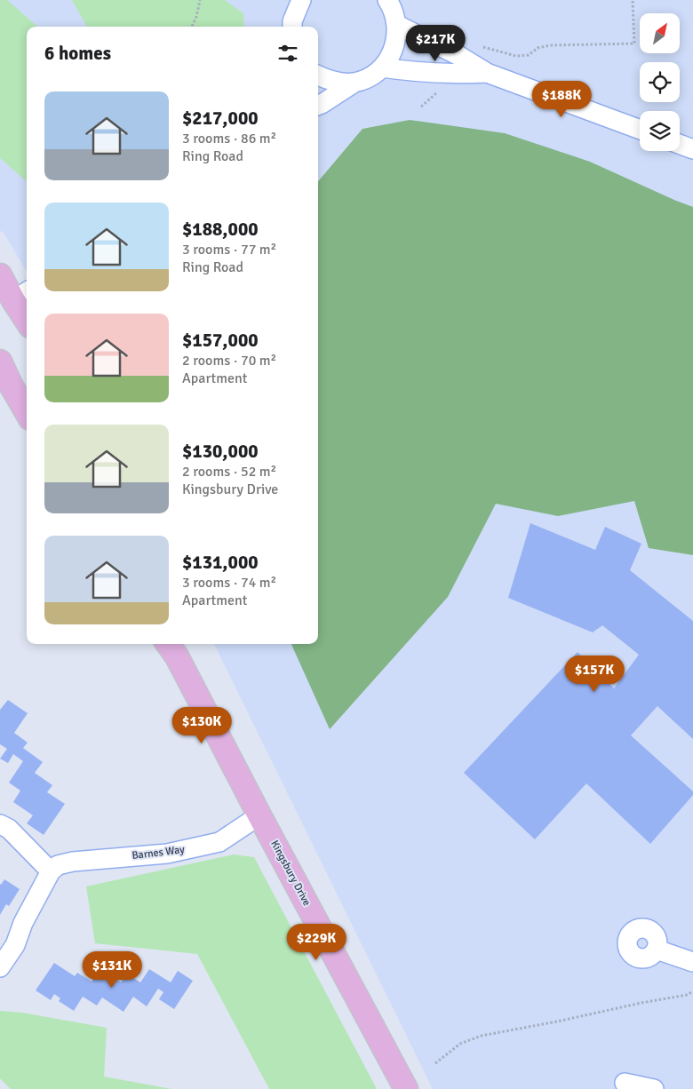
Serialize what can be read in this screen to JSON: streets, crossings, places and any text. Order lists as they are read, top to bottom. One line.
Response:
{"streets":{"main road":["Kingsbury Drive"],"street":["Barnes Way"]},"crossings":[["Barnes Way","Kingsbury Drive"]],"north":"top right","page":{"price":["$217K","$188K","$157K","$130K","$229K","$131K"],"heading":"6 homes","list":[{"name":"$217,000","note":"3 rooms · 86 m² · Ring Road"},{"name":"$188,000","note":"3 rooms · 77 m² · Ring Road"},{"name":"$157,000","note":"2 rooms · 70 m² · Apartment"},{"name":"$130,000","note":"2 rooms · 52 m² · Kingsbury Drive"},{"name":"$131,000","note":"3 rooms · 74 m² · Apartment"}]}}
